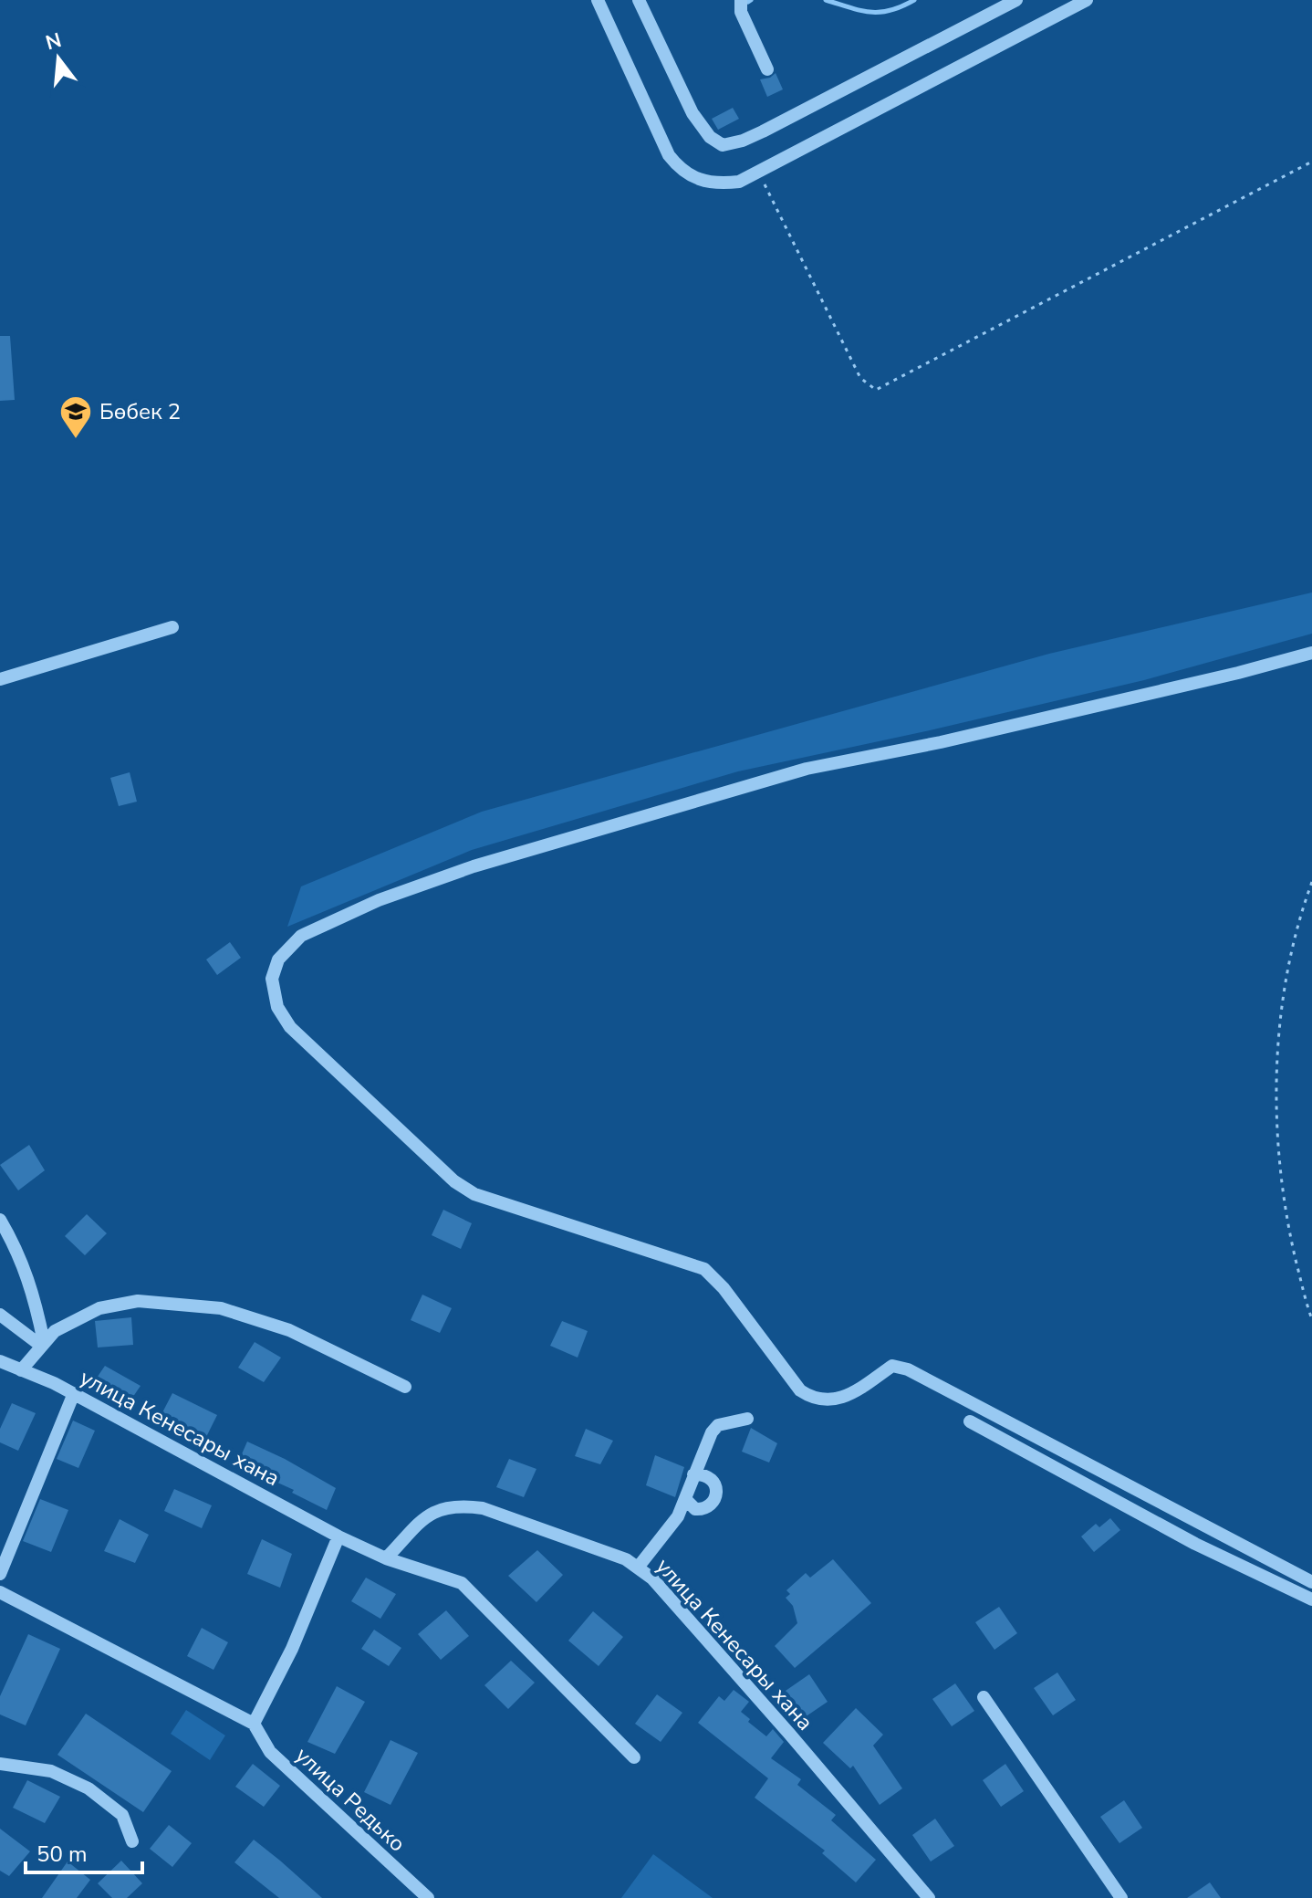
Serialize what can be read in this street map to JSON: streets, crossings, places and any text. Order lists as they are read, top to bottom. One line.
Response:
{"streets":{"street":["улица Кенесары хана","улица Редько"]},"places":{"school or university":["Бөбек 2"]},"scale_bar":"50 m","north":"top"}
